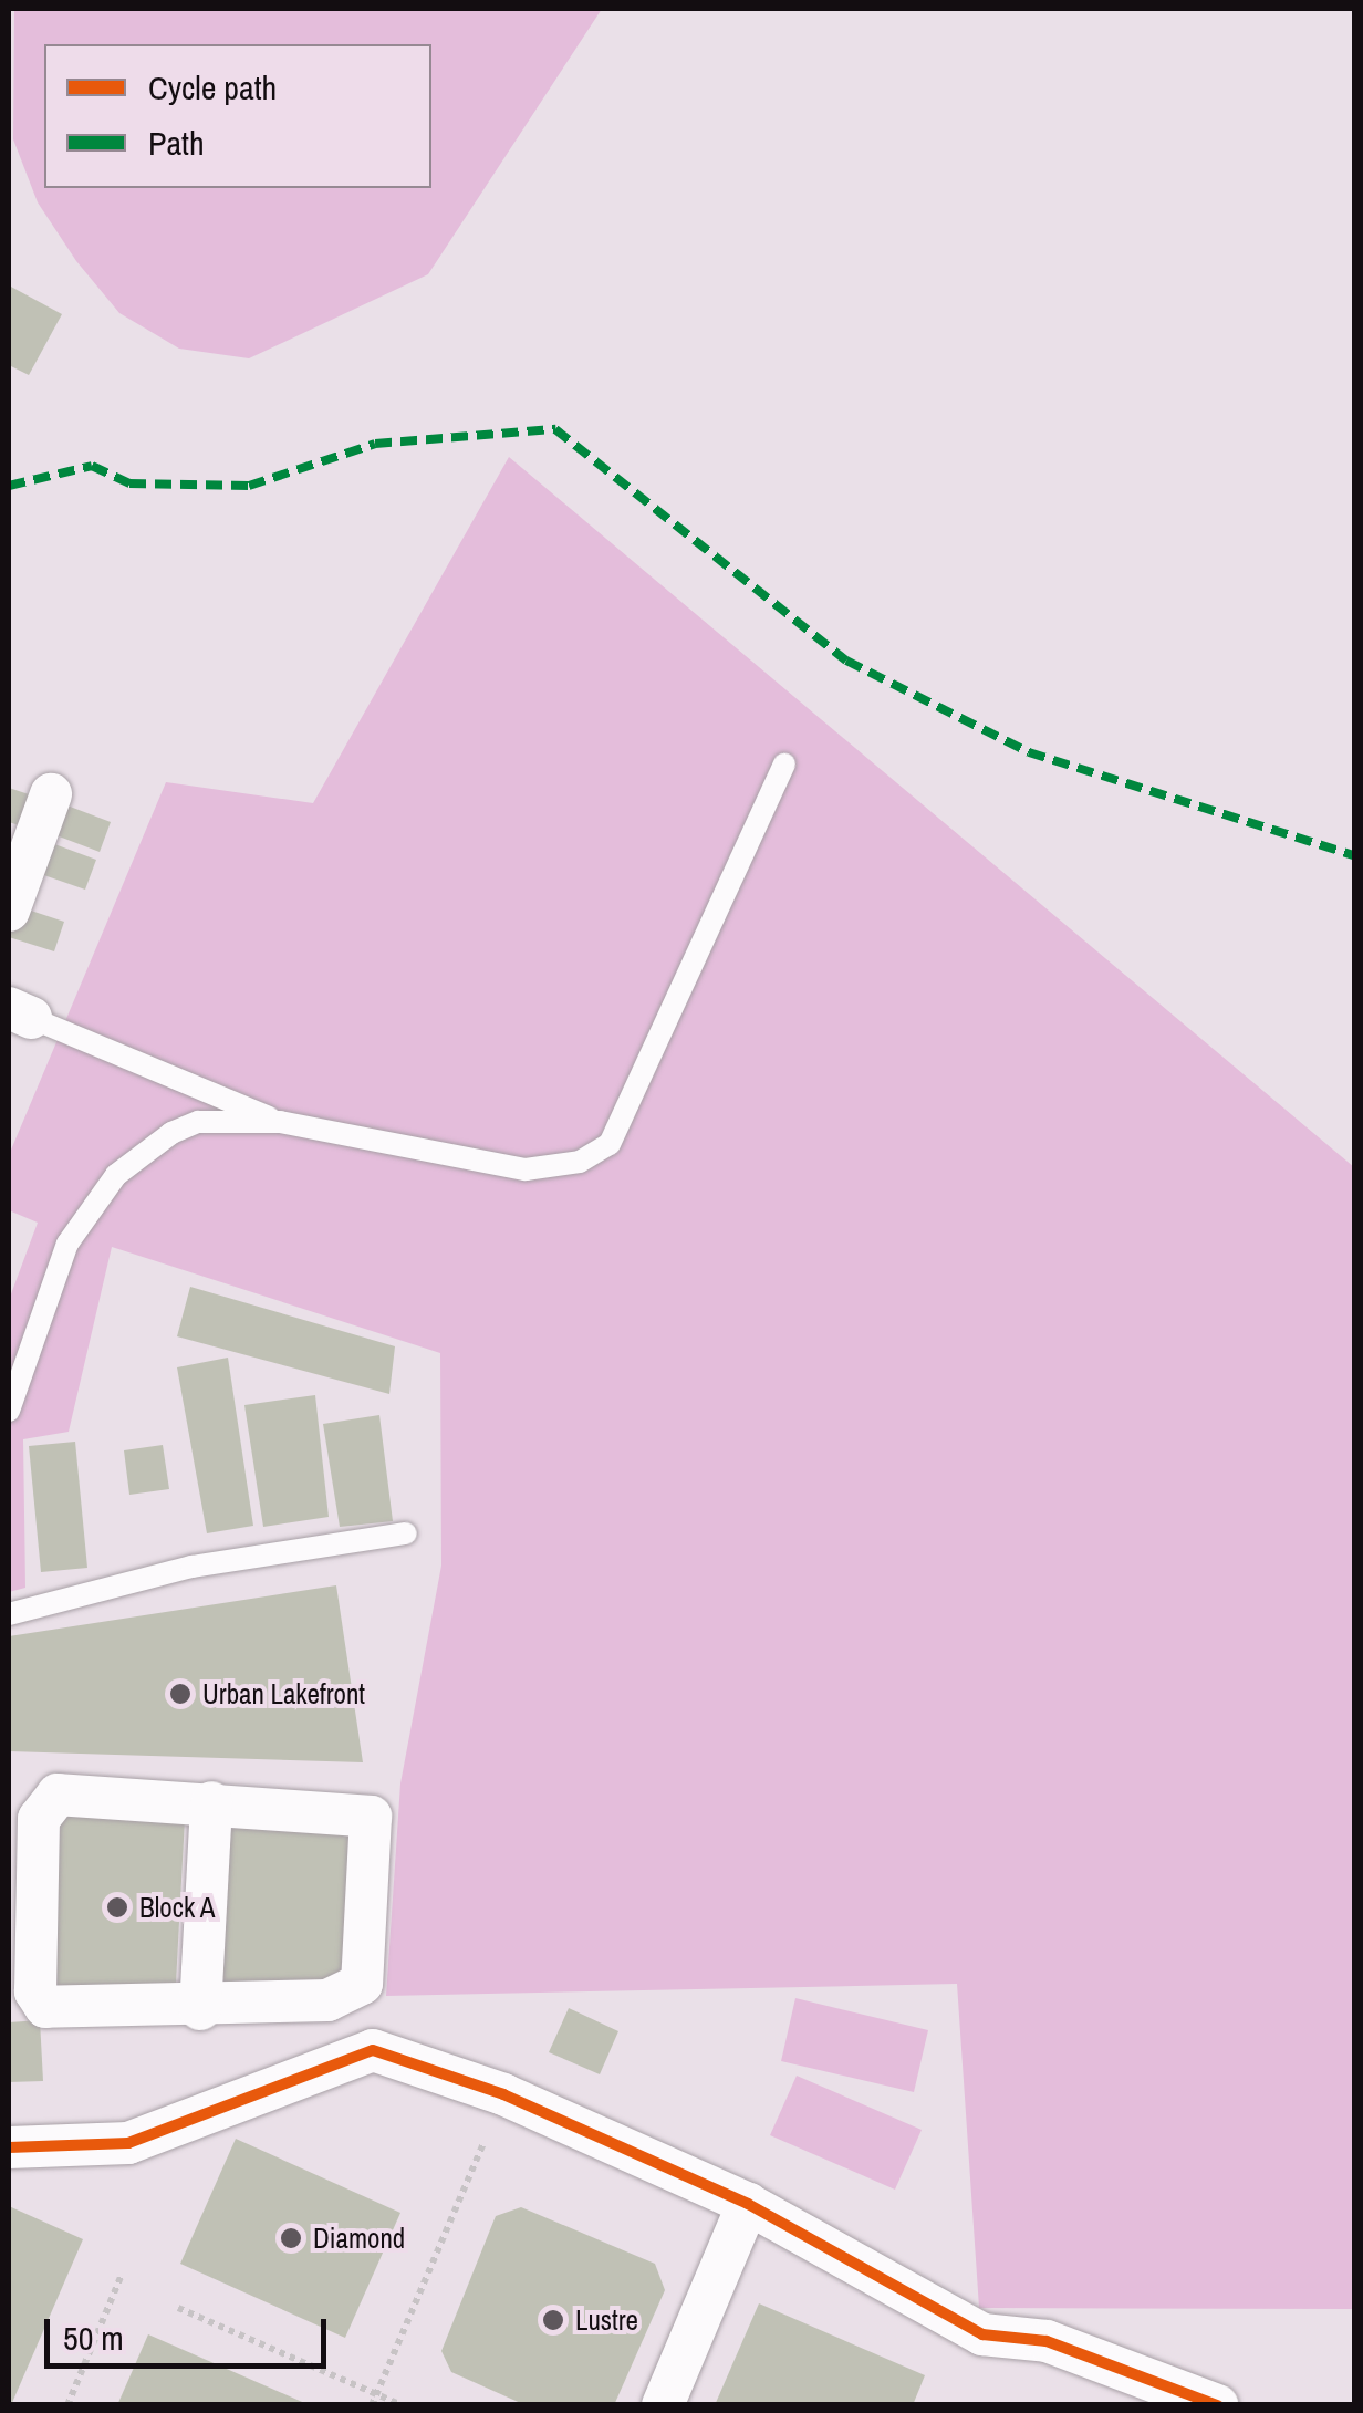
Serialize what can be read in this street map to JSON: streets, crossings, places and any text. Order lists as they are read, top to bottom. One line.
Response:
{"places":["Urban Lakefront","Block A","Diamond","Lustre"],"legend":["Cycle path","Path"],"scale_bar":"50 m"}
